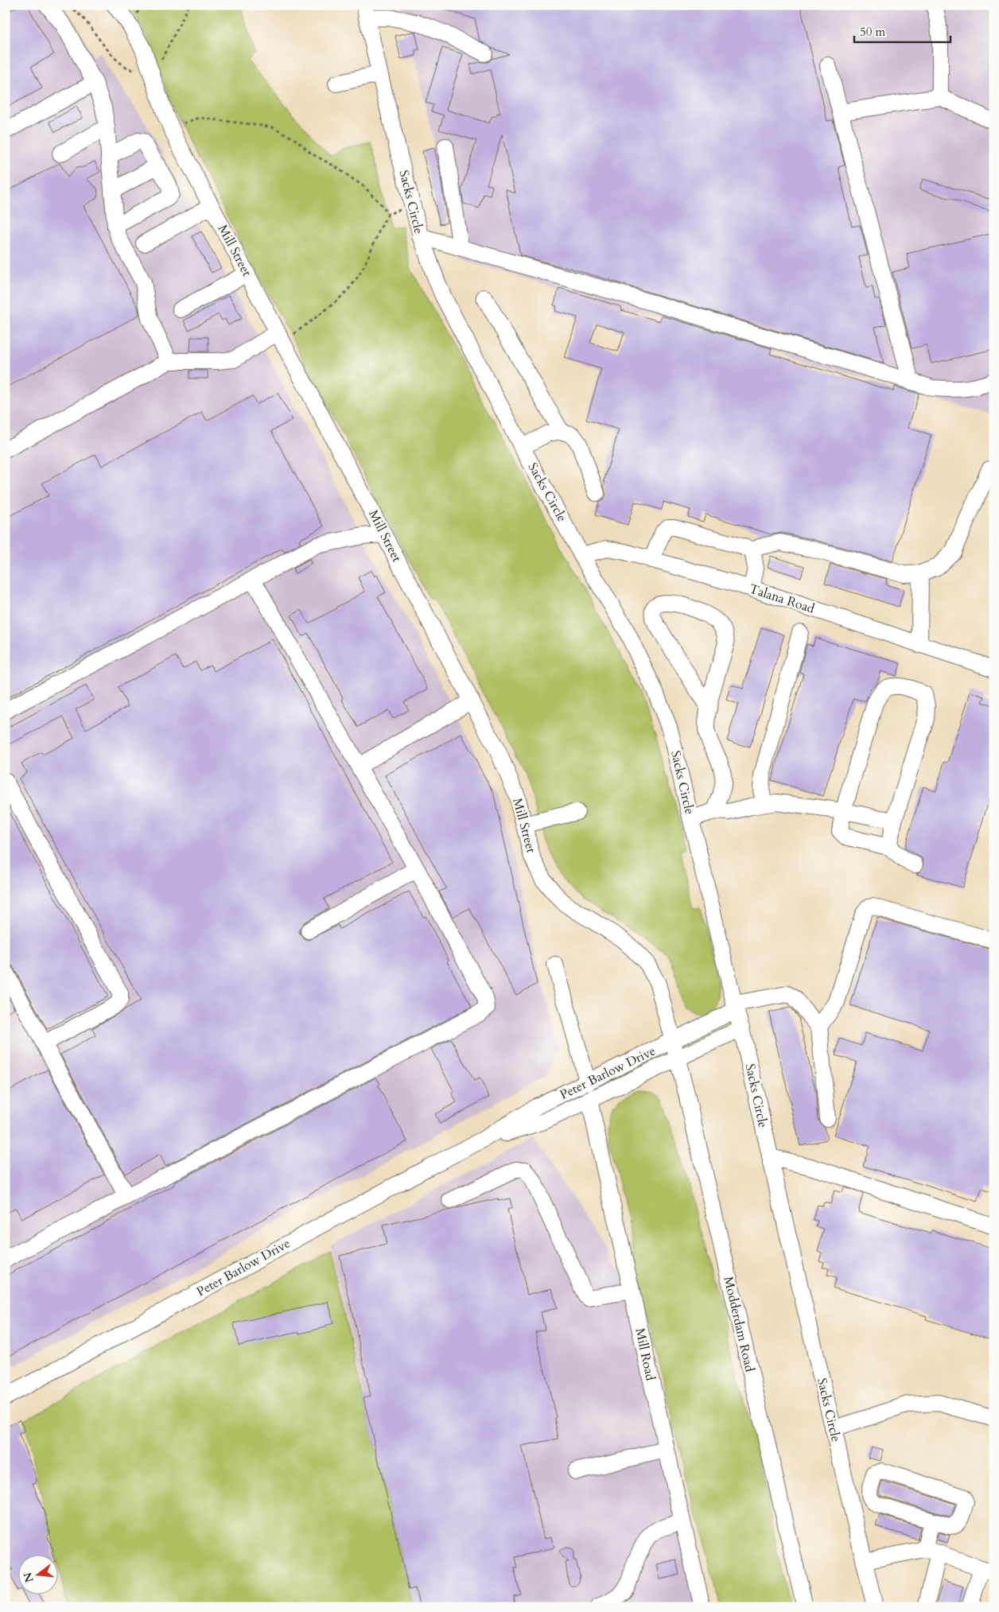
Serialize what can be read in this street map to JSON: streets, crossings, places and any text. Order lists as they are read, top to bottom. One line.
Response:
{"streets":{"street":["Sacks Circle","Mill Street","Talana Road","Peter Barlow Drive","Modderdam Road","Mill Road"]},"crossings":[["Sacks Circle","Talana Road"],["Sacks Circle","Peter Barlow Drive"],["Mill Street","Peter Barlow Drive"],["Mill Street","Modderdam Road"],["Peter Barlow Drive","Modderdam Road"],["Peter Barlow Drive","Mill Road"]],"scale_bar":"50 m","north":"left"}
